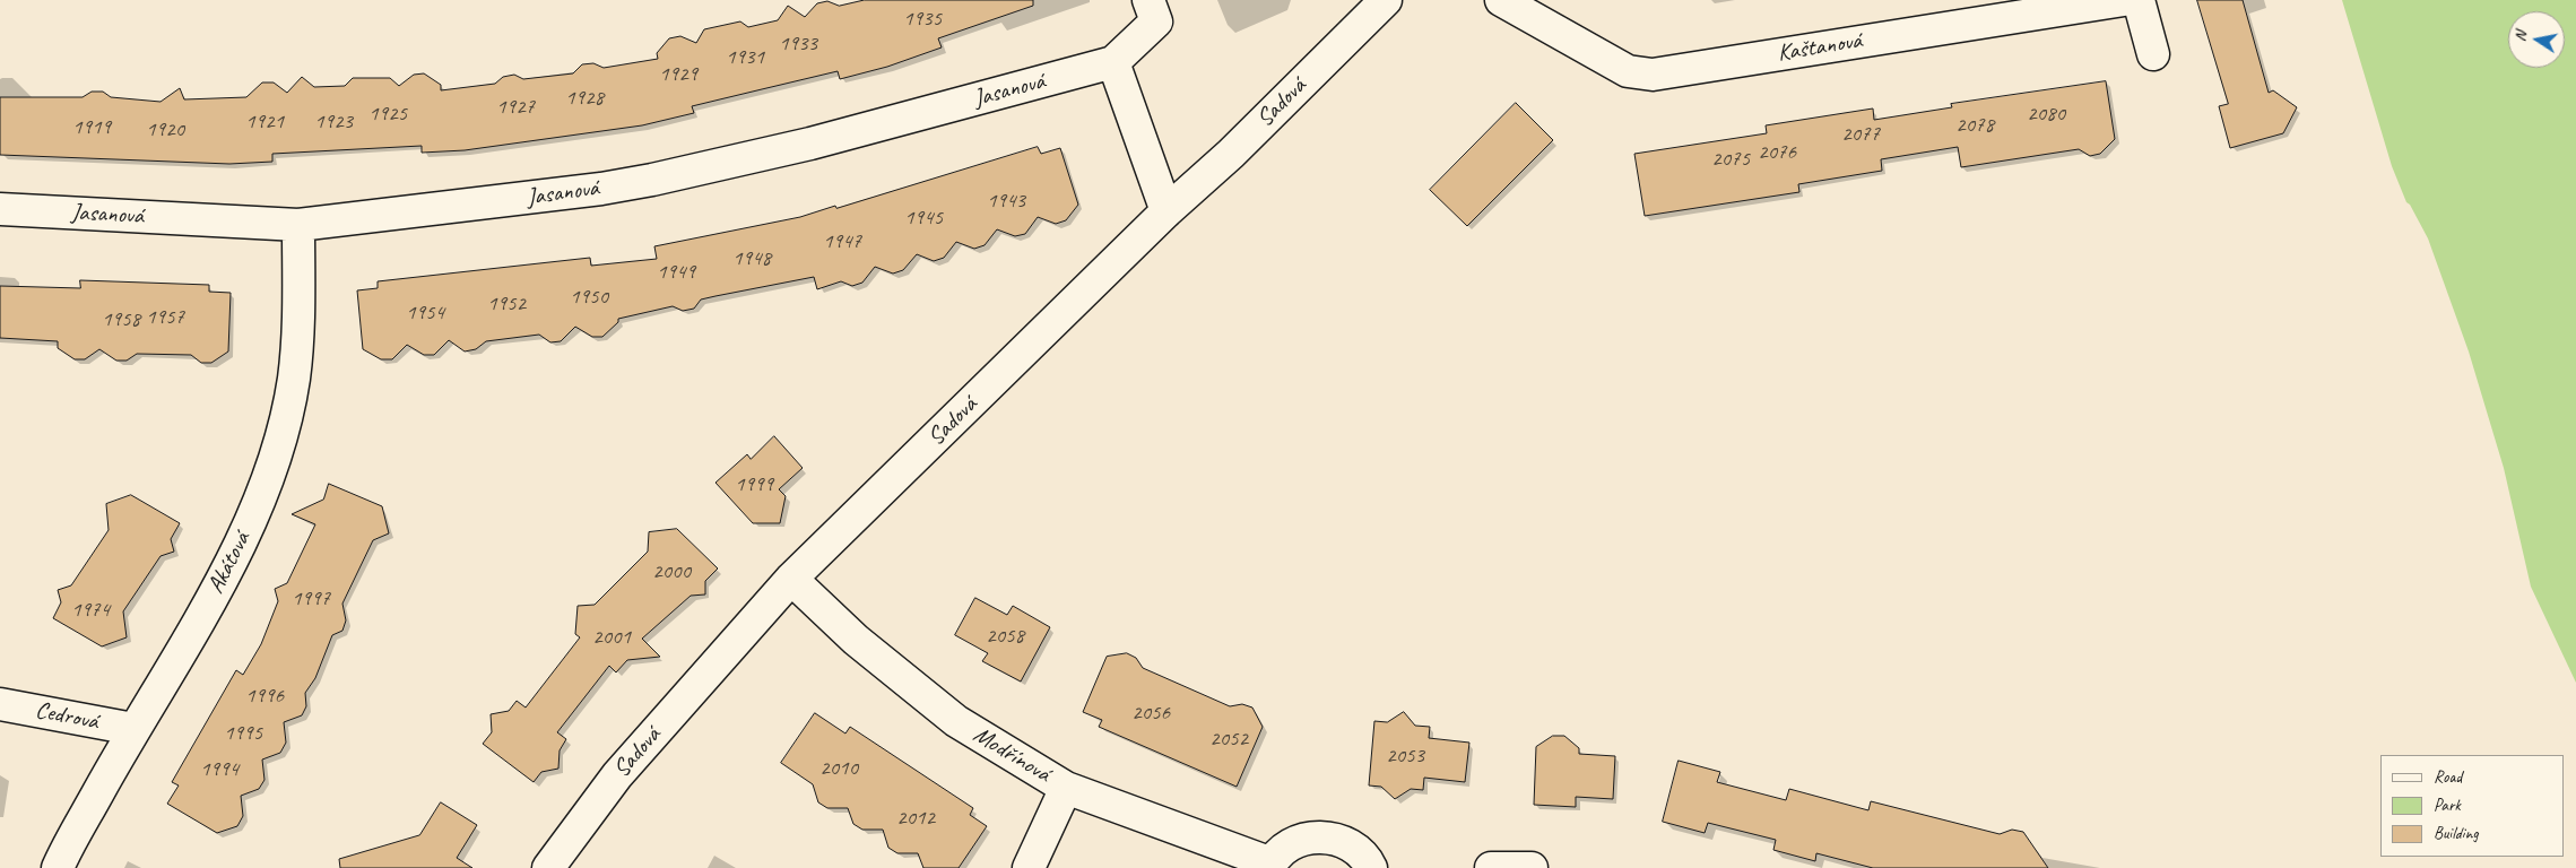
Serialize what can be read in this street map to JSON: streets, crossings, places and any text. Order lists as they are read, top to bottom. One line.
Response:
{"streets":{"street":["Kaštanová","Jasanová","Sadová","Akátová","Cedrová","Modřínová"]},"crossings":[["Jasanová","Akátová"],["Sadová","Modřínová"],["Akátová","Cedrová"]],"house_numbers":["1935","1933","1931","1929","1928","1927","1925","2080","1921","1923","2078","1919","1920","2077","2076","2075","1943","1945","1947","1948","1949","1950","1952","1954","1957","1958","1999","2000","1997","1974","2058","2001","1996","2056","1995","2052","2053","2010","1994","2012"],"legend":["Road","Park","Building"],"north":"left"}
